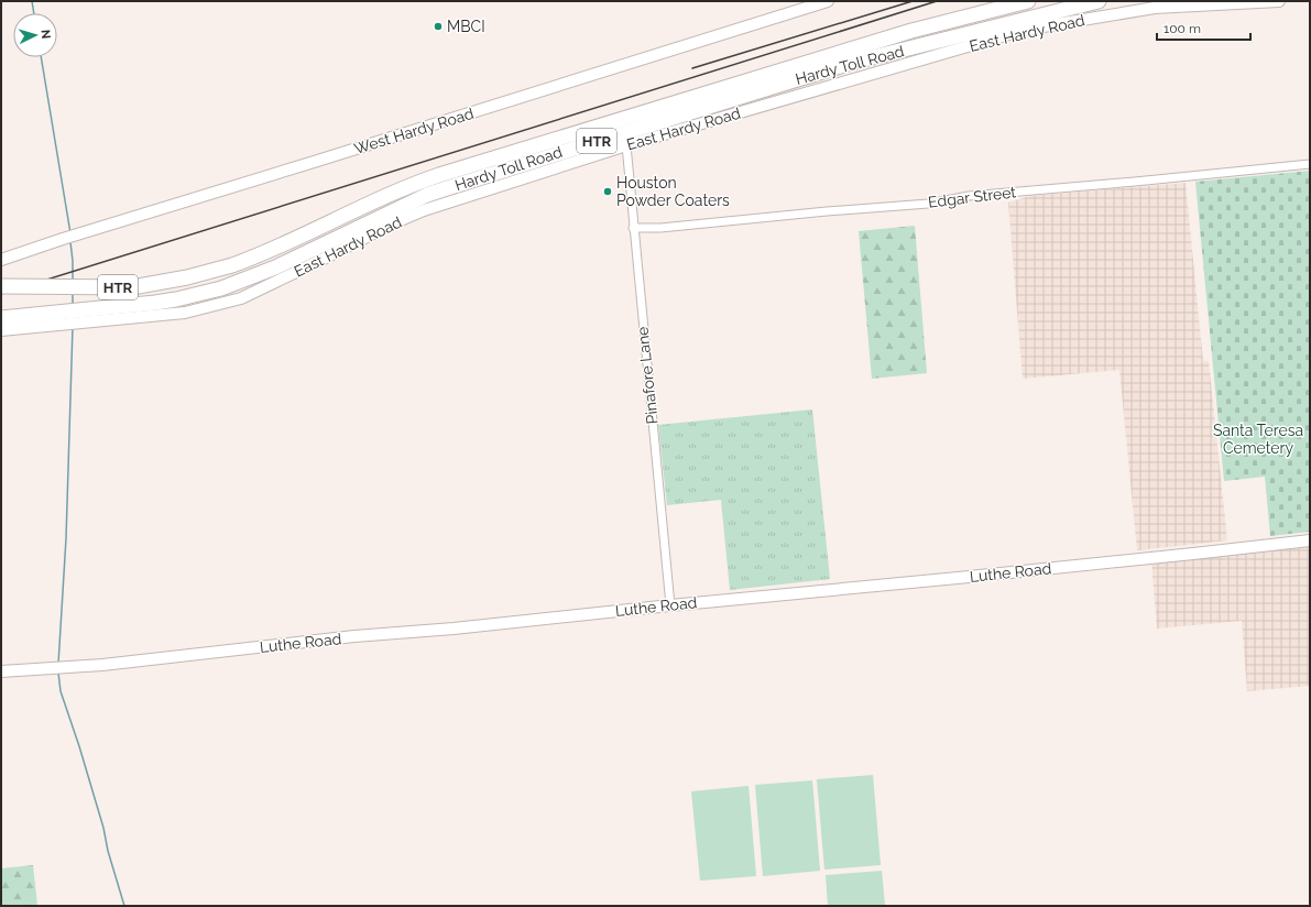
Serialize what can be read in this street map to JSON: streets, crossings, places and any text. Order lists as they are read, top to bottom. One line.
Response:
{"streets":{"highway":["Hardy Toll Road","HTR"],"main road":["East Hardy Road","West Hardy Road","Luthe Road"],"street":["Edgar Street","Pinafore Lane"]},"crossings":[["East Hardy Road","Pinafore Lane"],["Edgar Street","Pinafore Lane"],["Pinafore Lane","Luthe Road"]],"parks":["Santa Teresa Cemetery"],"places":["MBCI","Houston Powder Coaters"],"scale_bar":"100 m","north":"right"}
